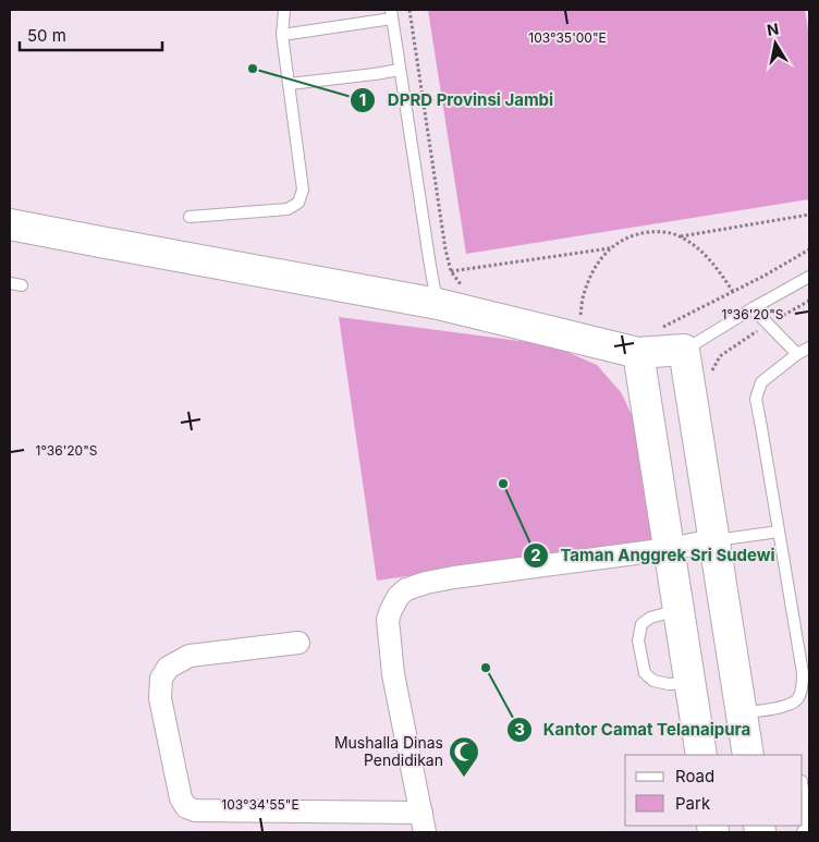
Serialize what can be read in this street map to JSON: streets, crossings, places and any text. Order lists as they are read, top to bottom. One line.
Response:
{"places":{"other":["DPRD Provinsi Jambi","Taman Anggrek Sri Sudewi","Kantor Camat Telanaipura"],"mosque":["Mushalla Dinas Pendidikan"]},"legend":["Road","Park"],"scale_bar":"50 m","north":"top","coordinates":["103°35'00\"E","1°36'20\"S","103°34'55\"E"]}
